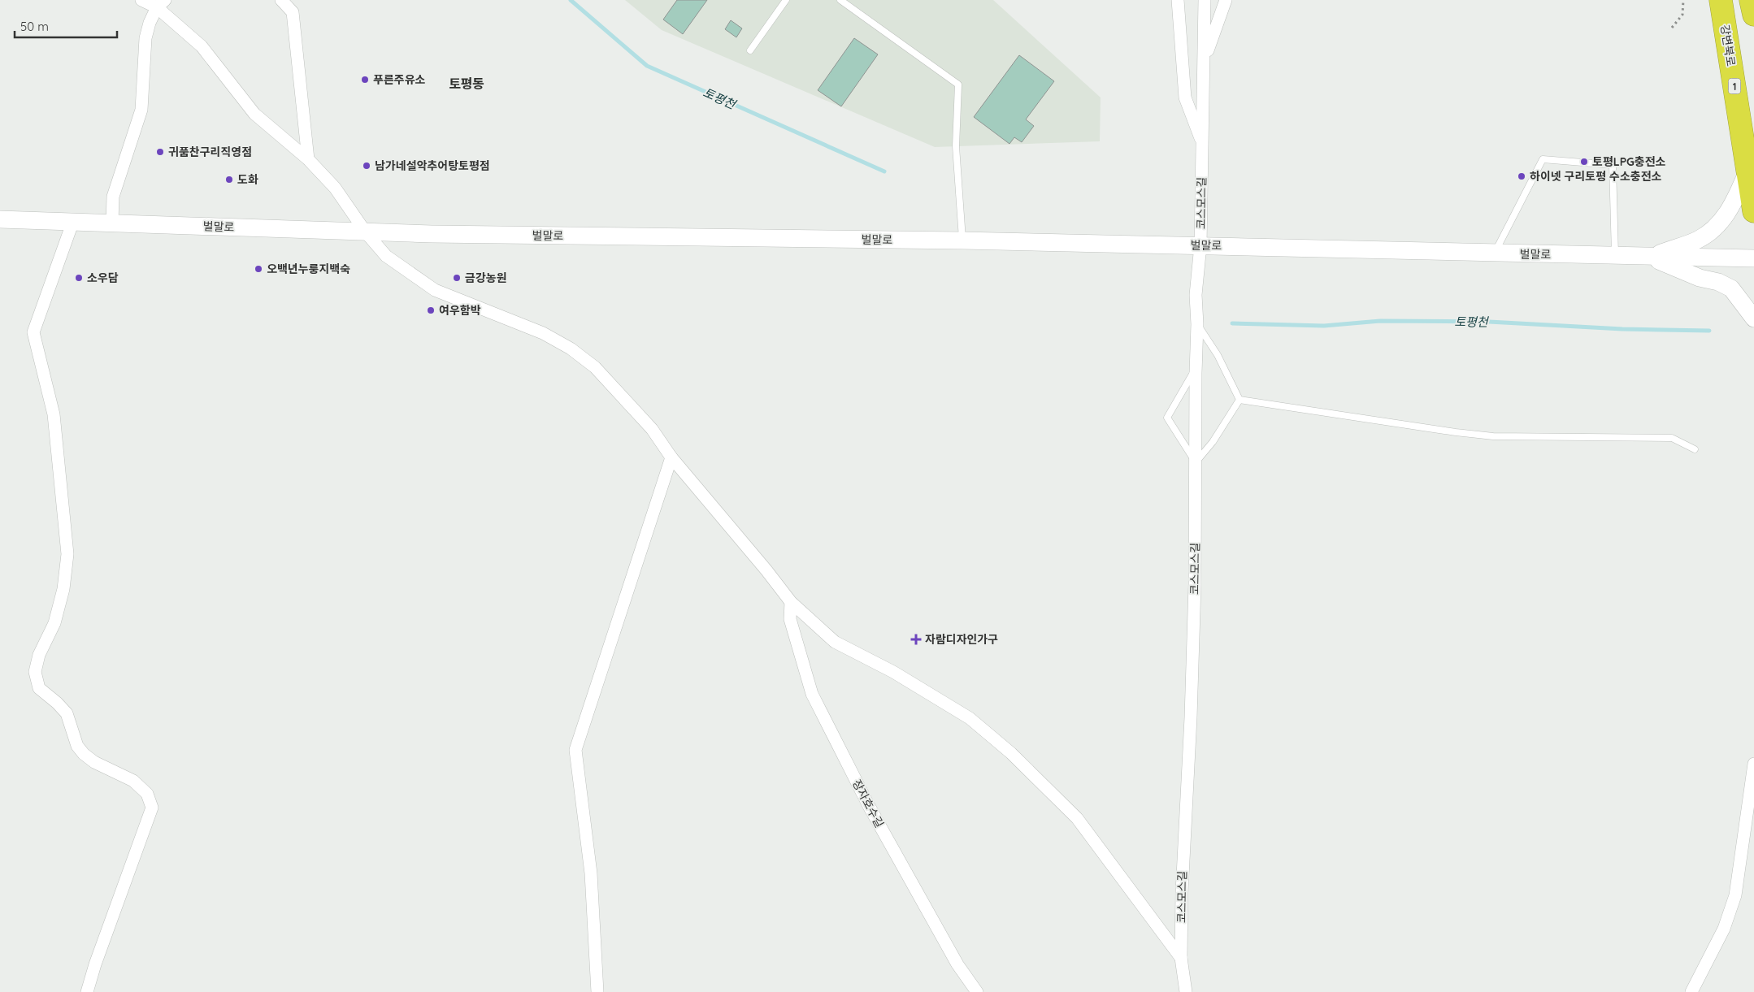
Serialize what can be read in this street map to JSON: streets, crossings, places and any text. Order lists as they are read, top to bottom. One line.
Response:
{"streets":{"highway":["강변북로","1"],"street":["코스모스길","벌말로","장자호수길"]},"crossings":[["코스모스길","벌말로"]],"districts":["토평동"],"water":["토평천"],"places":{"other":["푸른주유소","귀품찬구리직영점","토평LPG충전소","남가네설악추어탕토평점","하이넷 구리토평 수소충전소","도화","오백년누룽지백숙","소우담","금강농원","여우함박"],"health":["자람디자인가구"]},"scale_bar":"50 m"}
